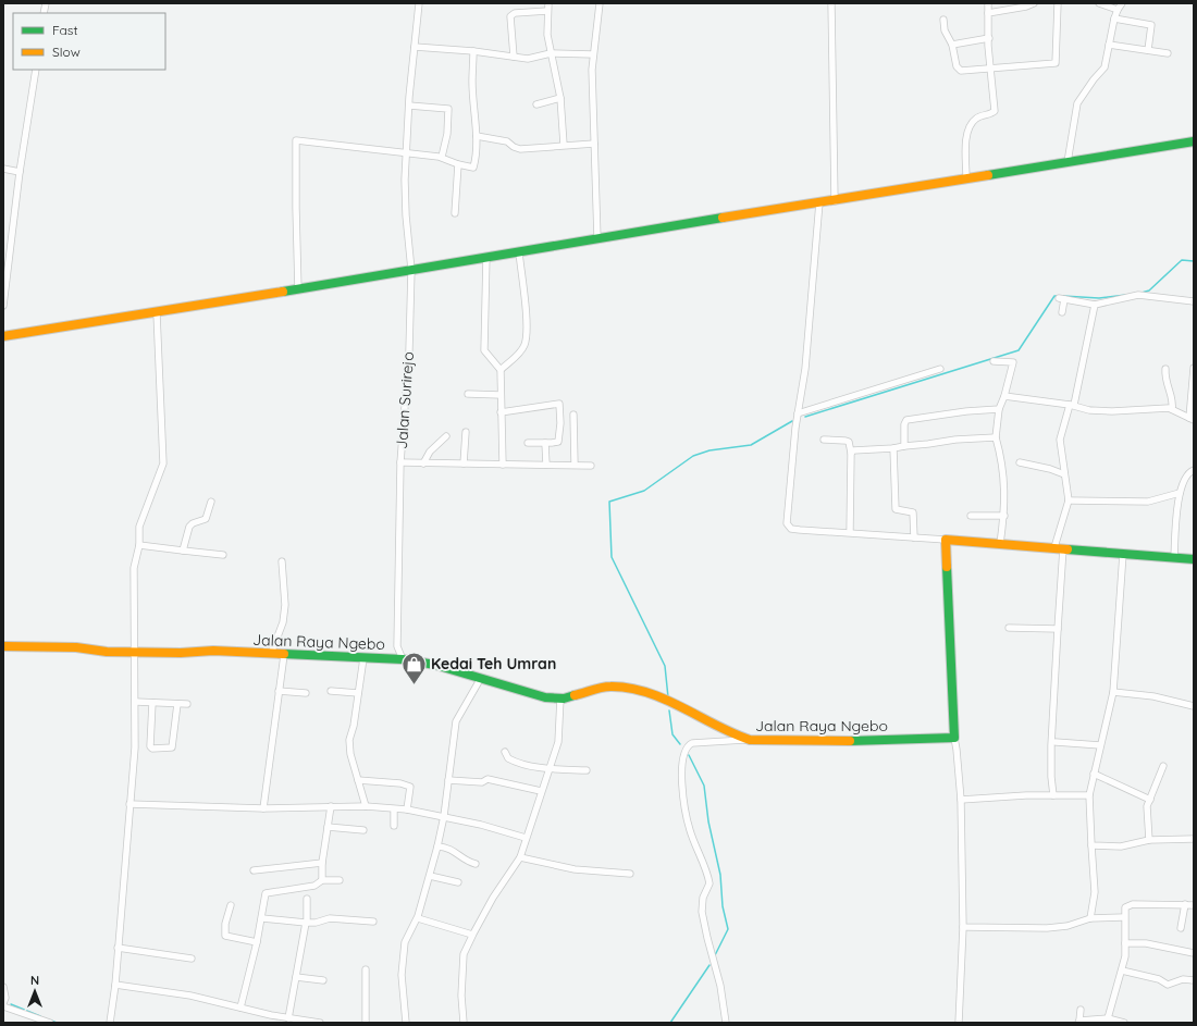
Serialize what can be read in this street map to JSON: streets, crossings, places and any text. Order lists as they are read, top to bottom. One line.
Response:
{"streets":{"street":["Jalan Surirejo","Jalan Raya Ngebo"]},"crossings":[["Jalan Surirejo","Jalan Raya Ngebo"]],"places":{"shop":["Kedai Teh Umran"]},"legend":["Fast","Slow"],"north":"top"}
